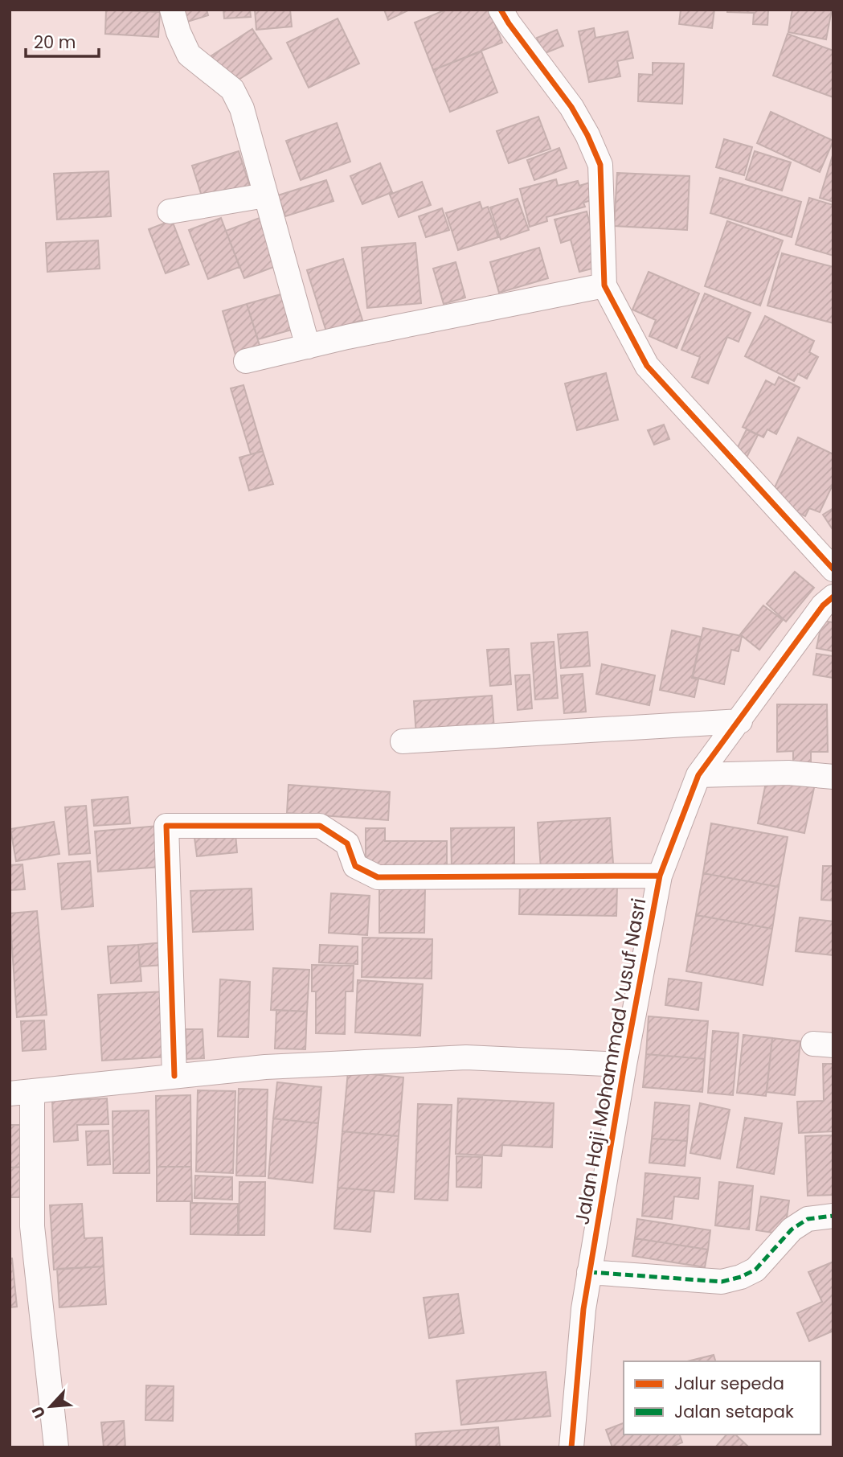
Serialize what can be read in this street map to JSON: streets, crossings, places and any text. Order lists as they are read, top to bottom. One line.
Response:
{"streets":{"street":["Jalan Haji Mohammad Yusuf Nasri"]},"legend":["Jalur sepeda","Jalan setapak"],"scale_bar":"20 m","north":"bottom left"}
